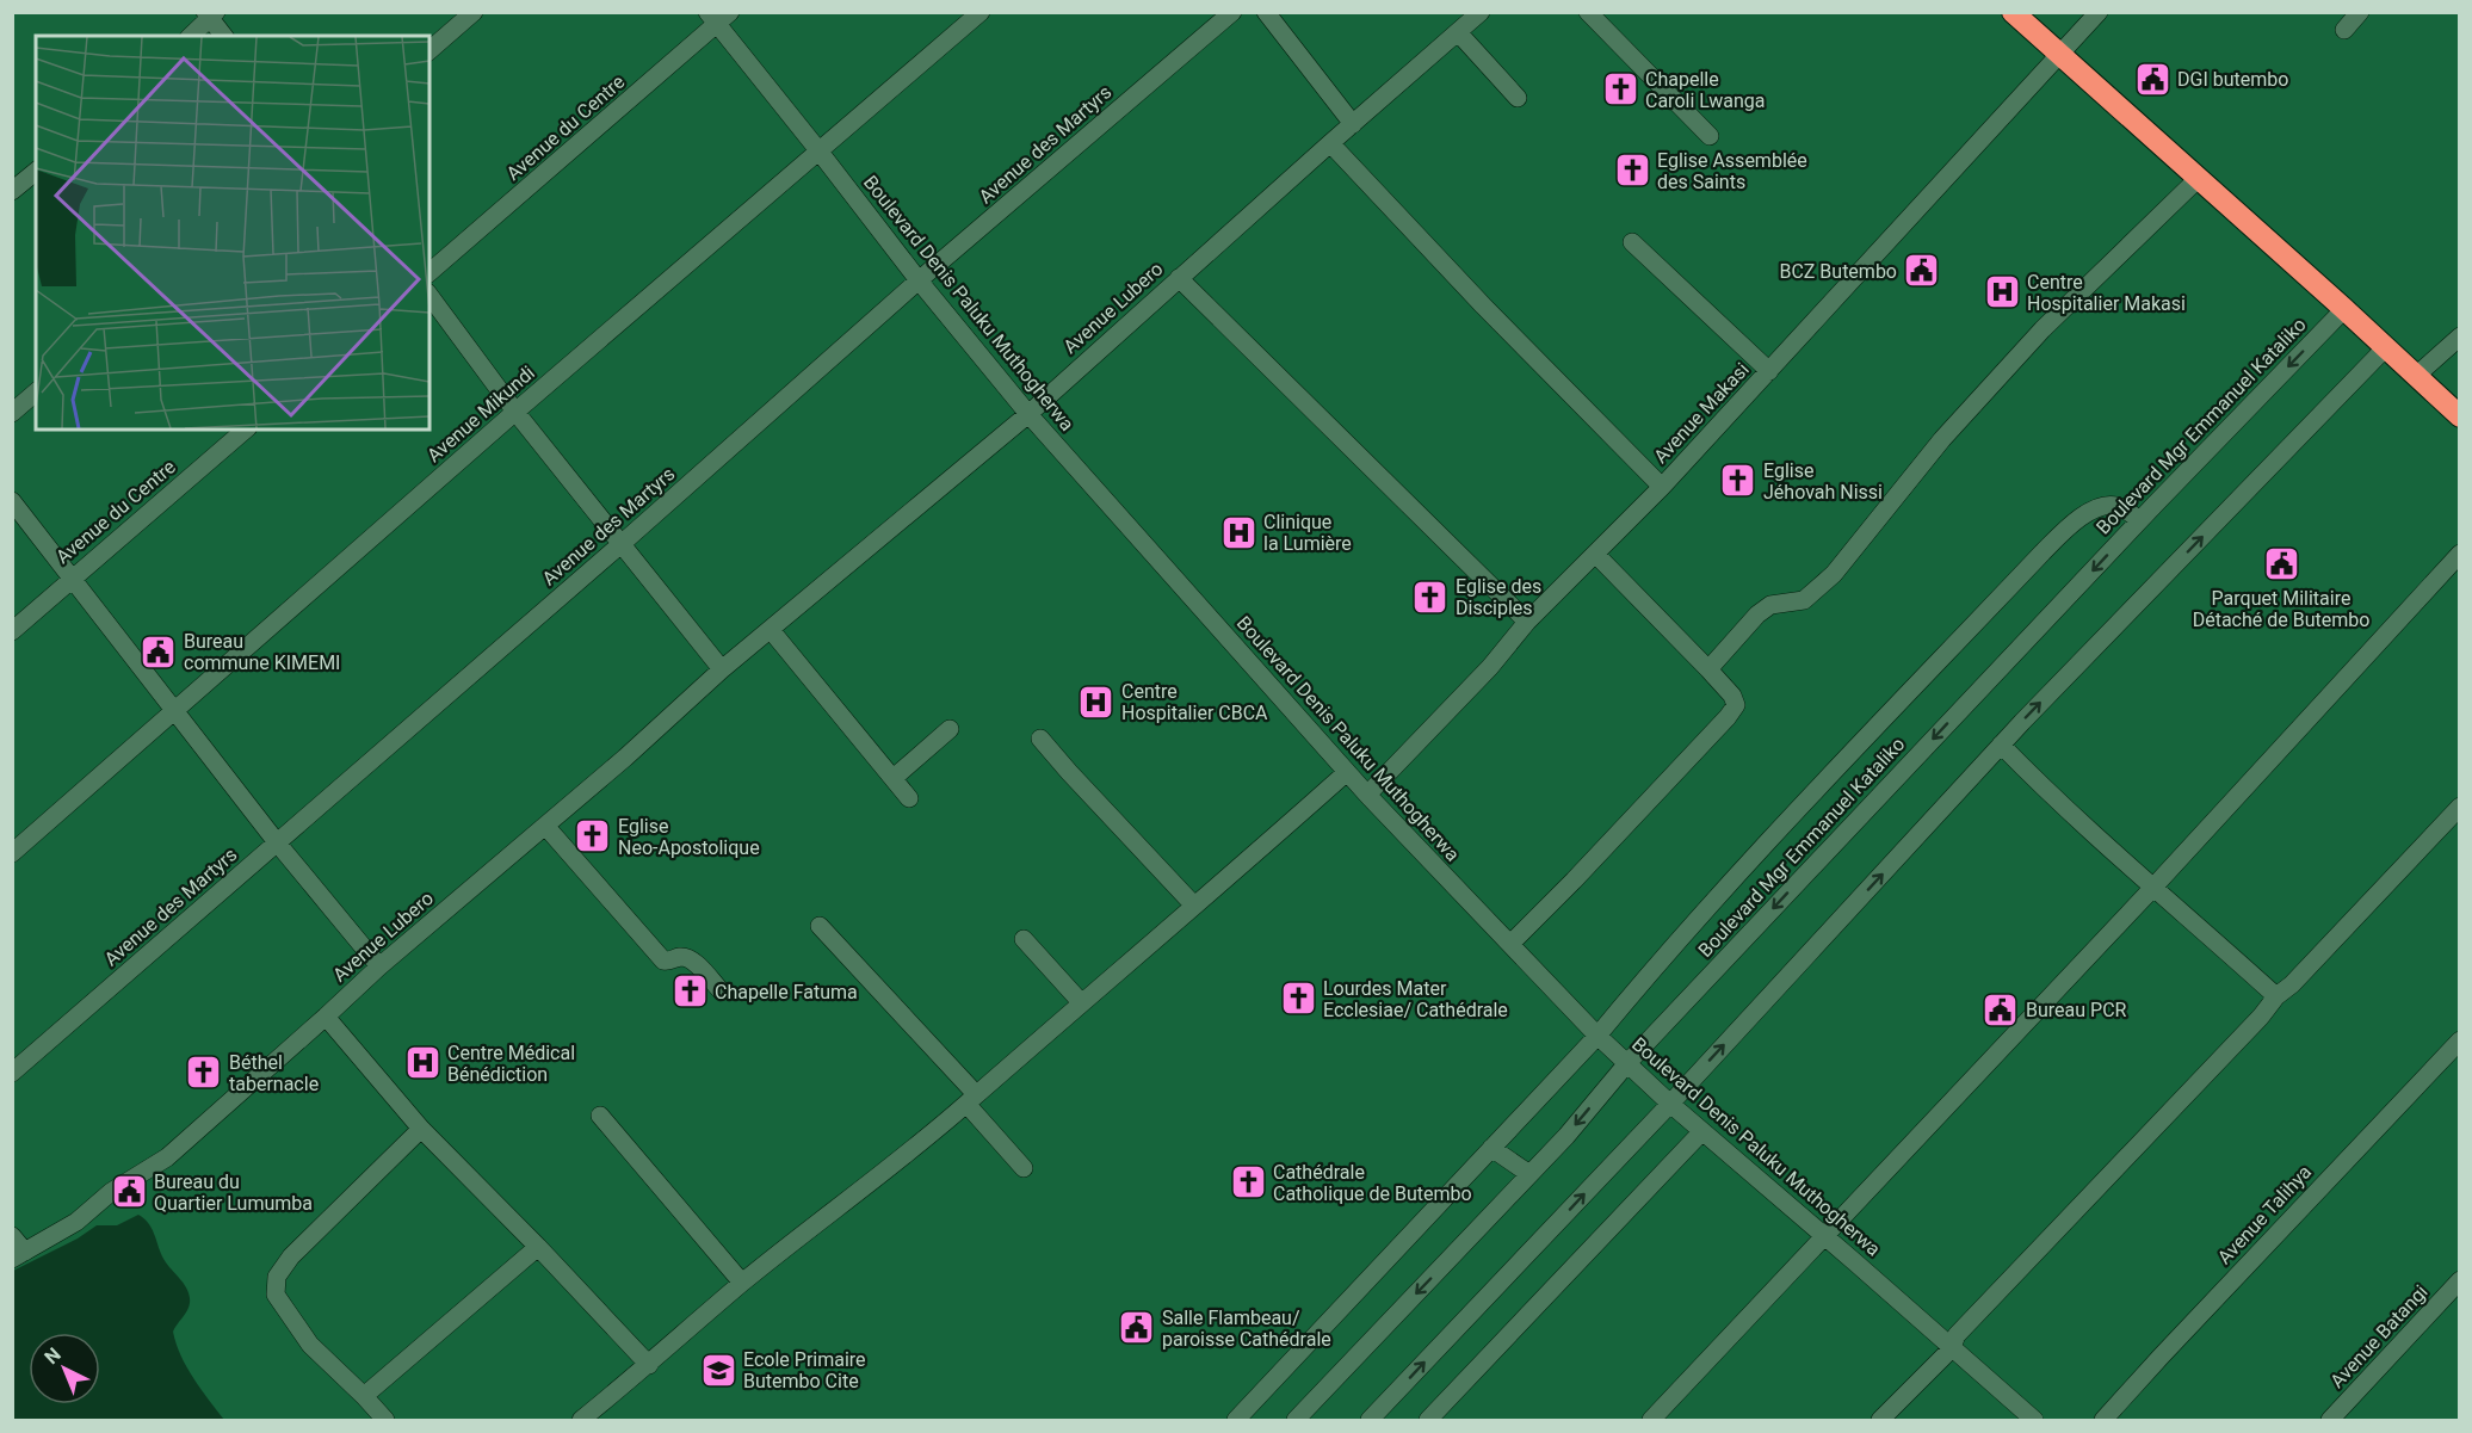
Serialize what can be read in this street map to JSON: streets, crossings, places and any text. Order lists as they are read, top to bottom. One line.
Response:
{"streets":{"street":["Avenue du Centre","Avenue des Martyrs","Boulevard Denis Paluku Muthogherwa","Avenue Lubero","Avenue Makasi","Avenue Mikundi","Boulevard Mgr Emmanuel Kataliko","Avenue Talihya","Avenue Batangi"]},"crossings":[["Avenue du Centre","Boulevard Denis Paluku Muthogherwa"],["Avenue des Martyrs","Boulevard Denis Paluku Muthogherwa"],["Boulevard Denis Paluku Muthogherwa","Avenue Lubero"],["Boulevard Denis Paluku Muthogherwa","Avenue Makasi"],["Boulevard Denis Paluku Muthogherwa","Avenue Mikundi"],["Boulevard Denis Paluku Muthogherwa","Boulevard Mgr Emmanuel Kataliko"]],"places":{"public building":["DGI butembo","BCZ Butembo","Parquet Militaire Détaché de Butembo","Bureau commune KIMEMI","Bureau PCR","Bureau du Quartier Lumumba","Salle Flambeau/ paroisse Cathédrale"],"church":["Chapelle Caroli Lwanga","Eglise Assemblée des Saints","Eglise Jéhovah Nissi","Eglise des Disciples","Eglise Neo-Apostolique","Chapelle Fatuma","Lourdes Mater Ecclesiae/ Cathédrale","Béthel tabernacle","Cathédrale Catholique de Butembo"],"hospital":["Centre Hospitalier Makasi","Clinique la Lumière","Centre Hospitalier CBCA","Centre Médical Bénédiction"],"school or university":["Ecole Primaire Butembo Cite"]},"north":"top left"}
